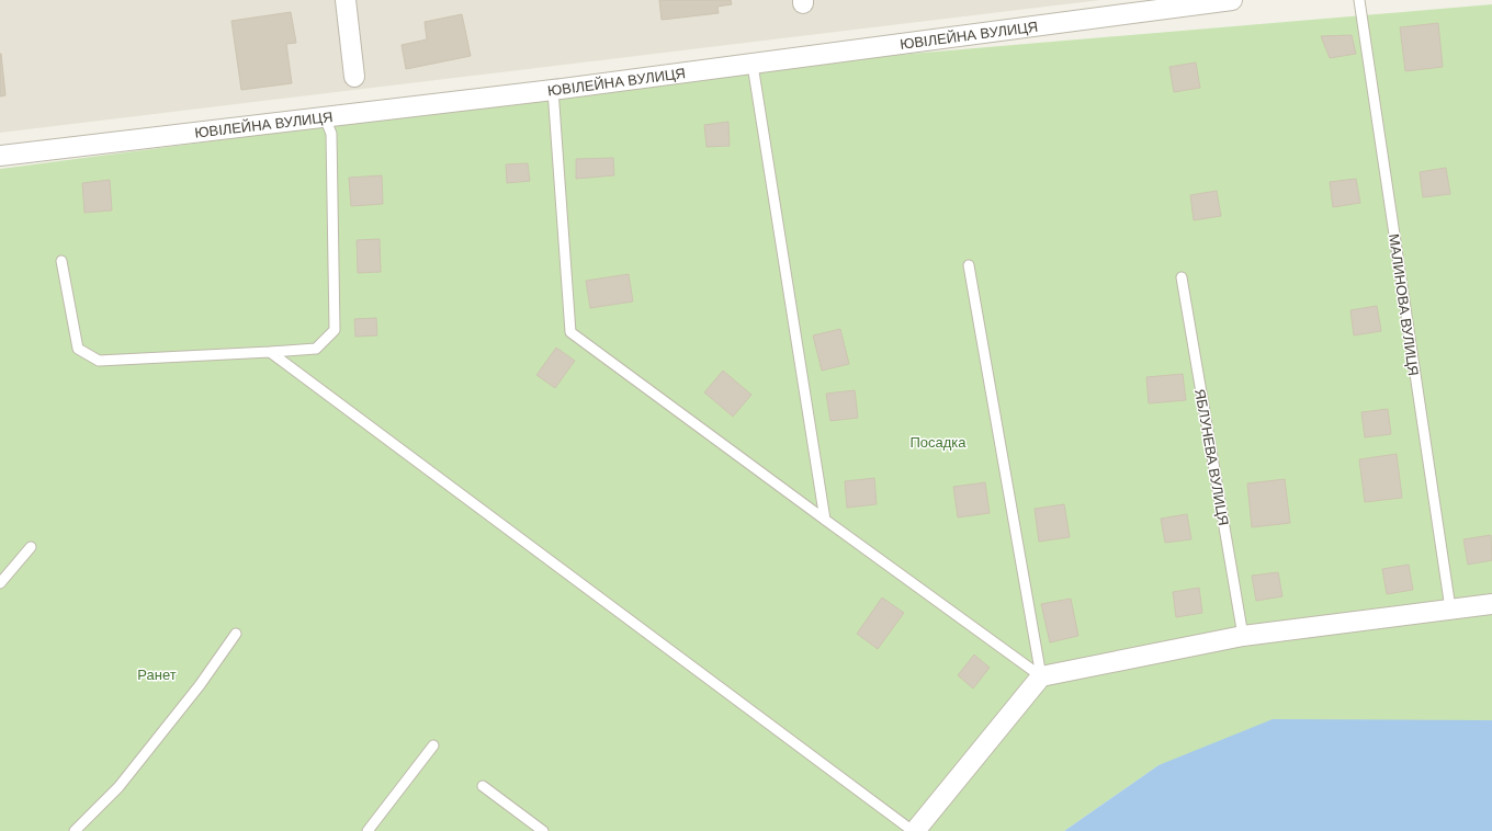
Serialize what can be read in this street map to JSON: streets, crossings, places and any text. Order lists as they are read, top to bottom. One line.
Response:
{"streets":{"street":["ЮВІЛЕЙНА ВУЛИЦЯ"],"lane":["МАЛИНОВА ВУЛИЦЯ","ЯБЛУНЕВА ВУЛИЦЯ"]},"parks":["Посадка","Ранет"]}
